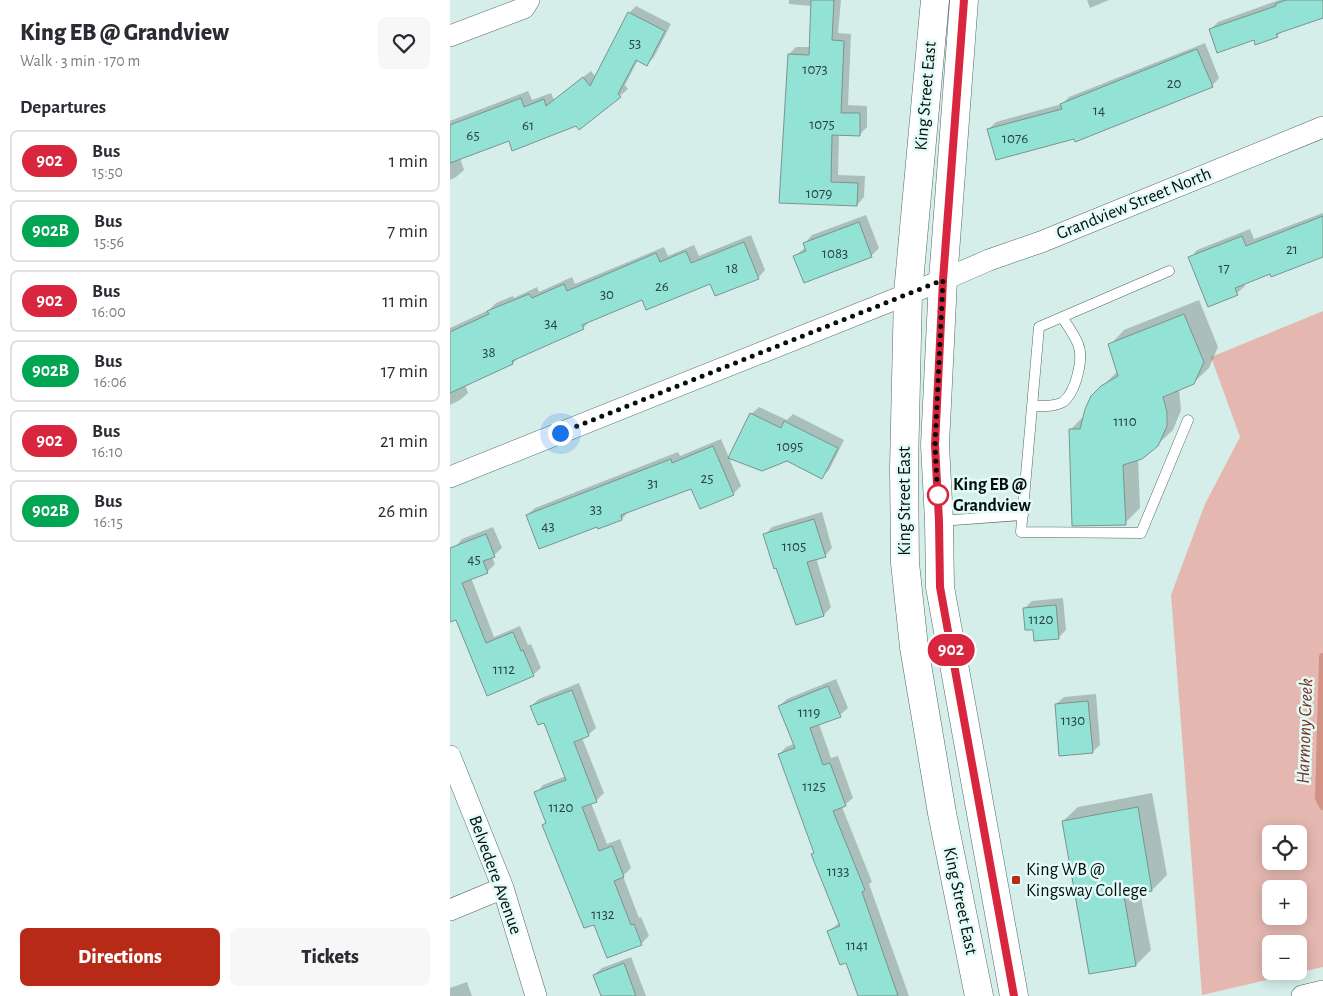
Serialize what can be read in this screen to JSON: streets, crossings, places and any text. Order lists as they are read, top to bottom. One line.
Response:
{"streets":{"main road":["King Street East"],"street":["Grandview Street North","Belvedere Avenue"]},"crossings":[["King Street East","Grandview Street North"]],"water":["Harmony Creek"],"places":{"other":["King EB @ Grandview"],"transit":["King WB @ Kingsway College"]},"lines":["bus line 902"],"house_numbers":["53","1073","20","14","1075","61","65","1076","1079","21","1083","18","17","26","30","34","38","1110","1095","25","31","33","43","1105","45","1120","1112","1119","1130","1125","1120","1133","1132","1141"],"page":{"heading":[["King EB @ Grandview","Walk · 3 min · 170 m"],"Departures"],"on_map":"902","list":[{"mark":"902","name":"Bus","note":"15:50","value":"1 min"},{"mark":"902B","name":"Bus","note":"15:56","value":"7 min"},{"mark":"902","name":"Bus","note":"16:00","value":"11 min"},{"mark":"902B","name":"Bus","note":"16:06","value":"17 min"},{"mark":"902","name":"Bus","note":"16:10","value":"21 min"},{"mark":"902B","name":"Bus","note":"16:15","value":"26 min"}],"map_buttons":["+","−"],"buttons":["Directions","Tickets"]}}
